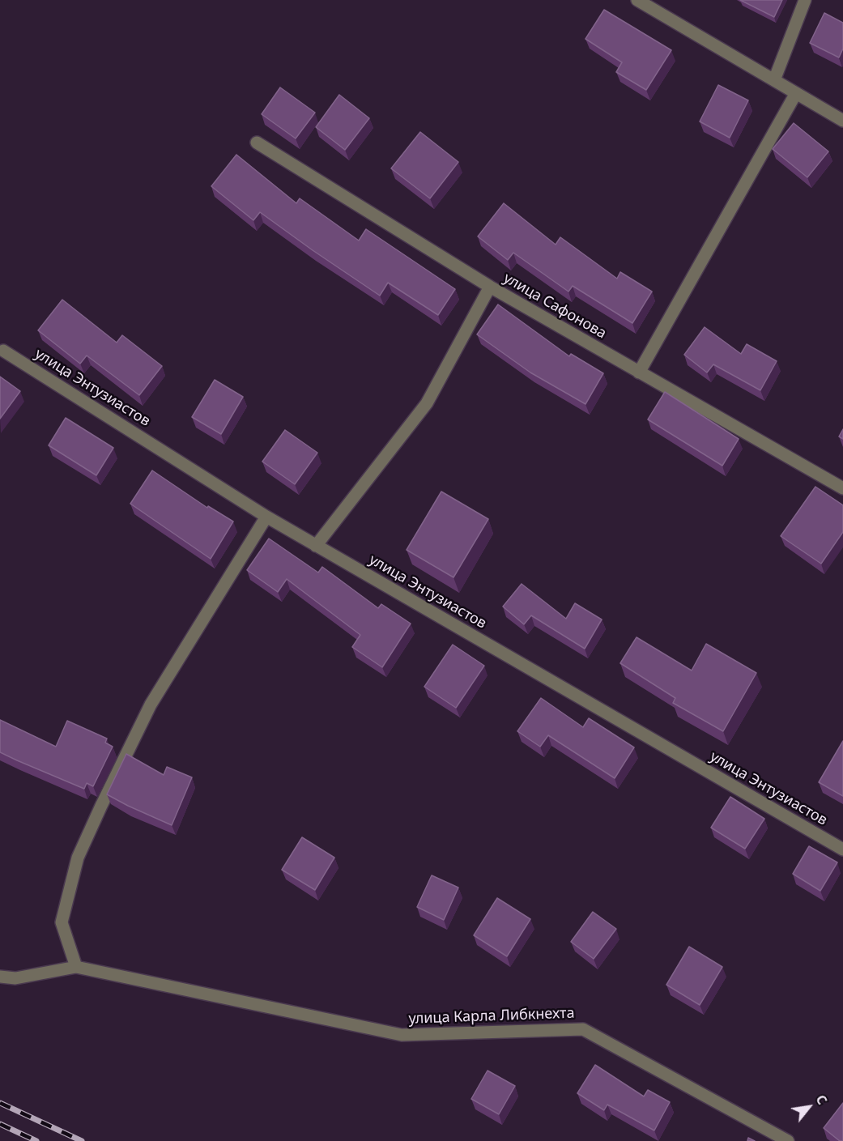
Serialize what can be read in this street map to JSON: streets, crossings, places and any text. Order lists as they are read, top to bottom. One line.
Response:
{"streets":{"street":["улица Сафонова","улица Энтузиастов","улица Карла Либкнехта"]},"north":"top right"}
